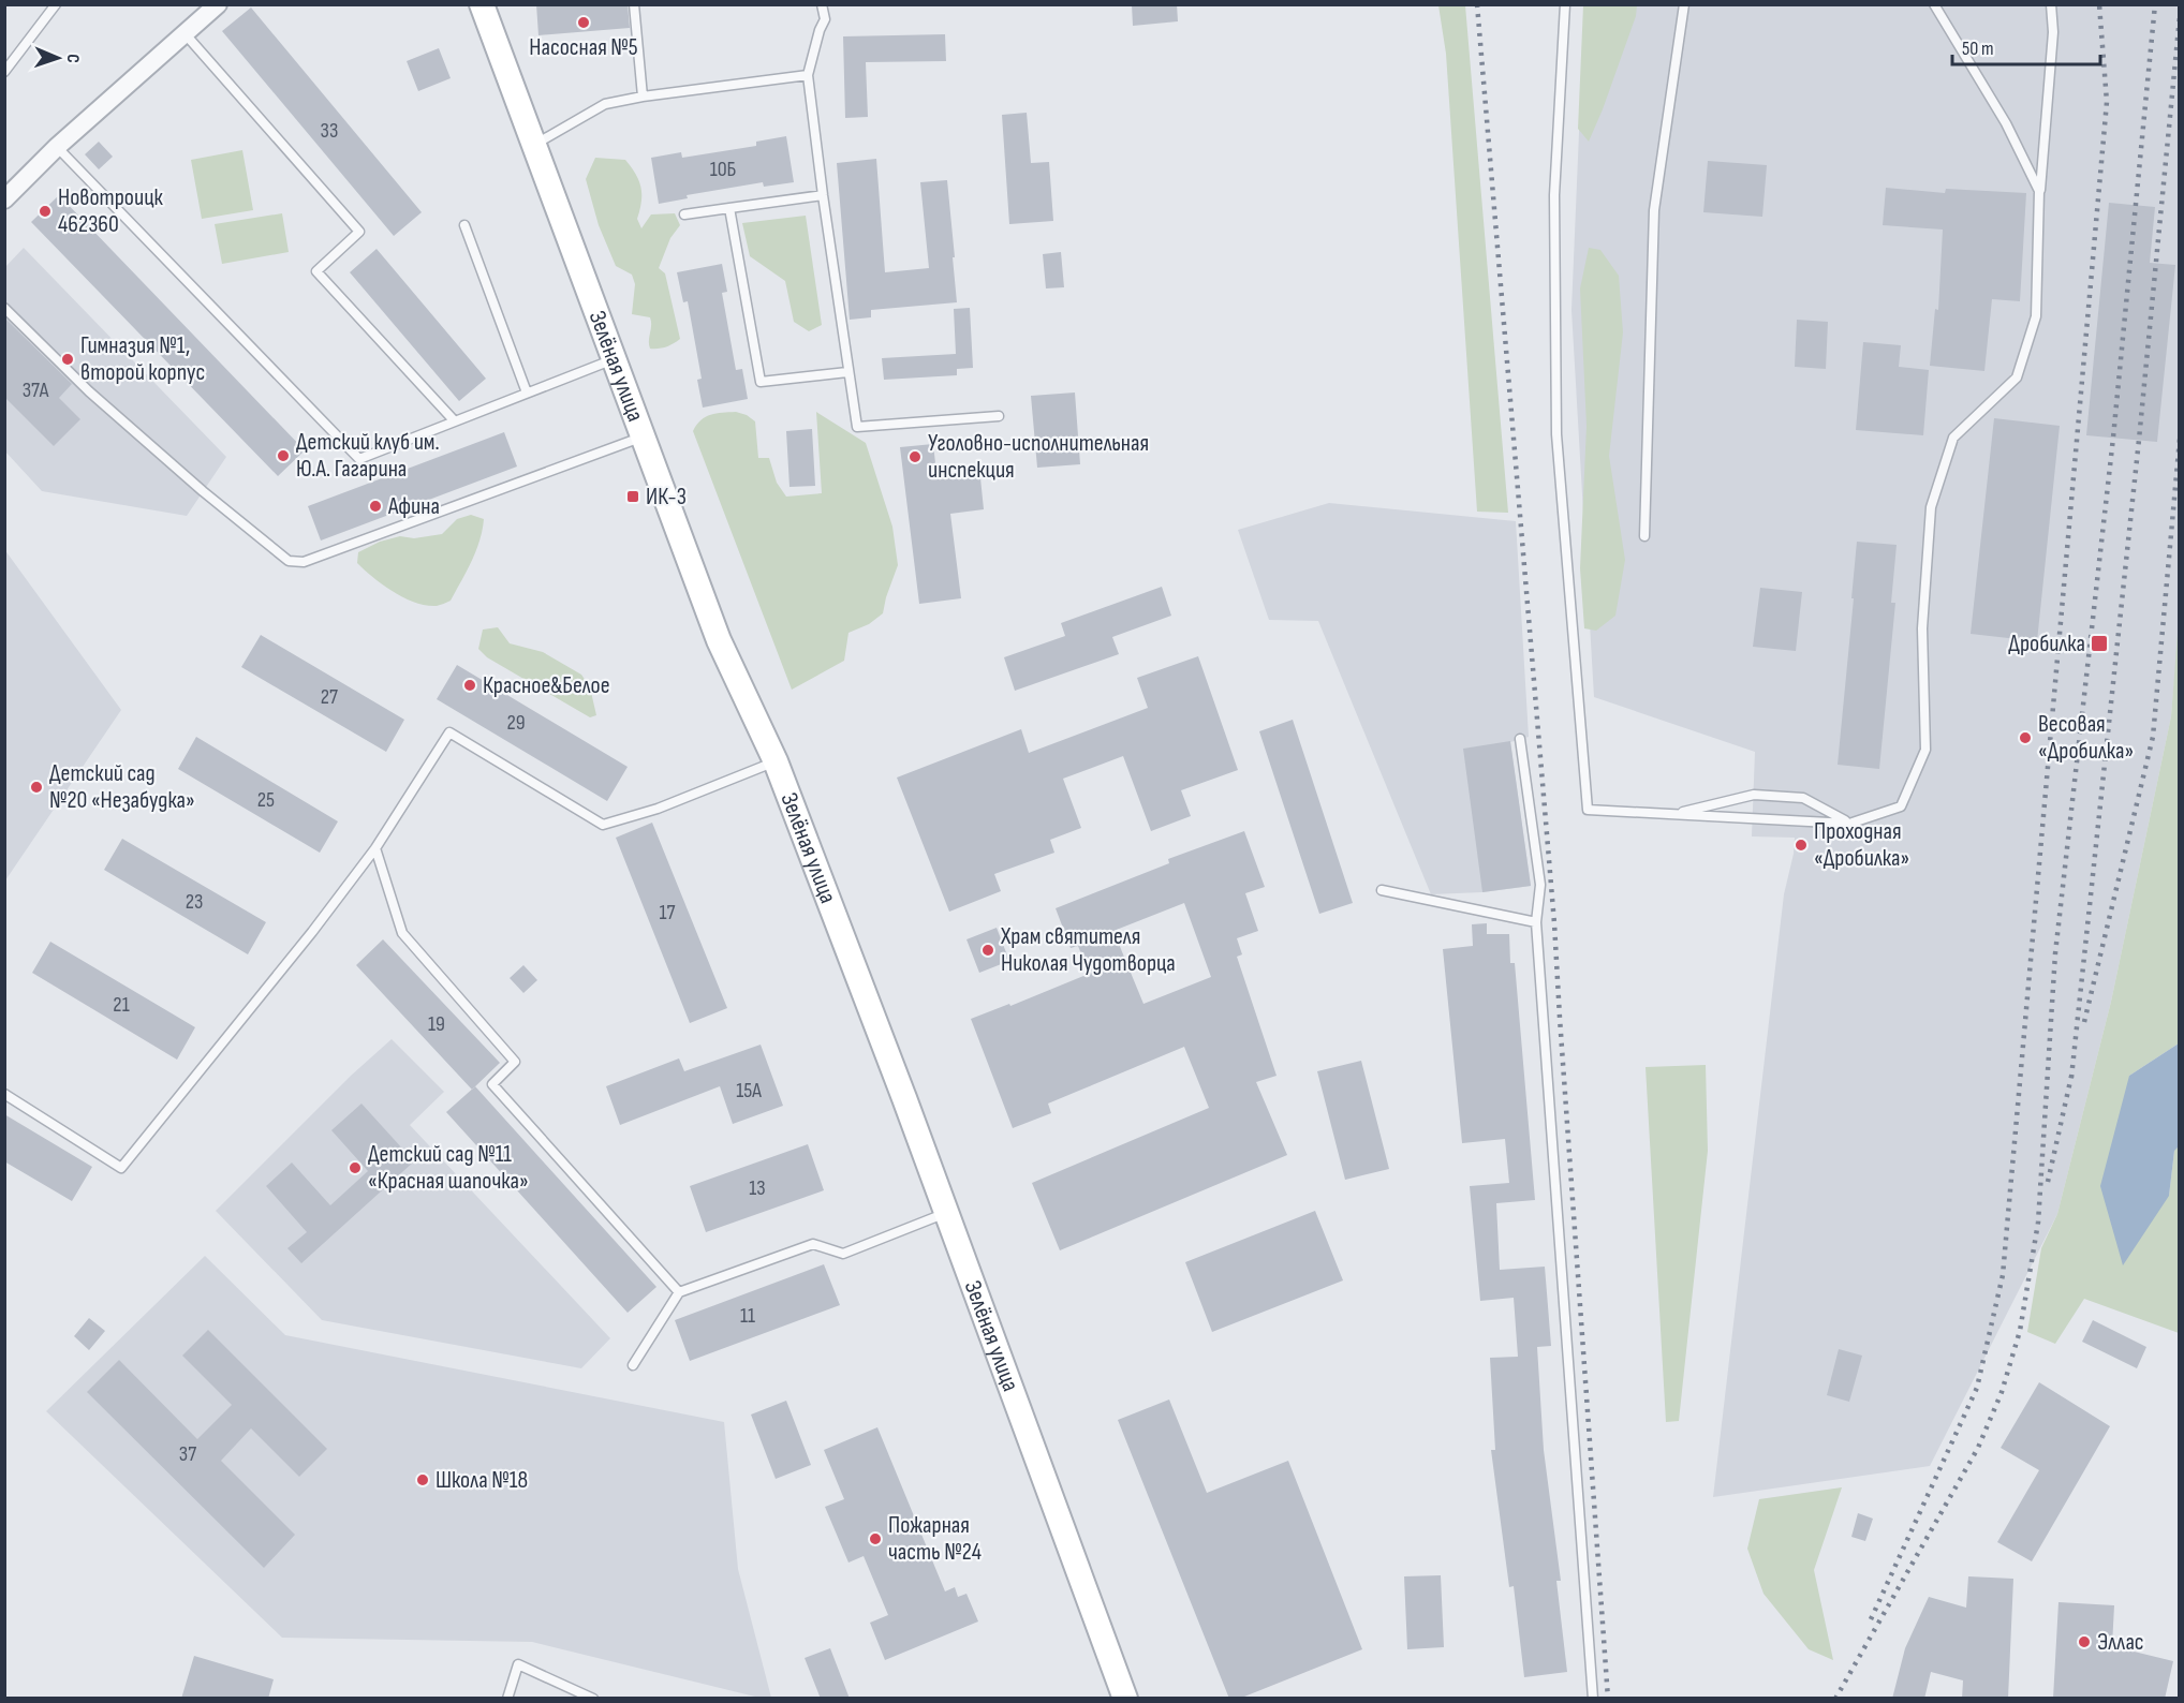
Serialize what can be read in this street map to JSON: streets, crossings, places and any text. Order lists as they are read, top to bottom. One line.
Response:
{"streets":{"main road":["Зелёная улица"]},"places":{"other":["Насосная №5","Новотроицк 462360","Гимназия №1, второй корпус","Детский клуб им. Ю.А. Гагарина","Уголовно-исполнительная инспекция","Афина","Красное&Белое","Весовая «Дробилка»","Детский сад №20 «Незабудка»","Проходная «Дробилка»","Храм святителя Николая Чудотворца","Детский сад №11 «Красная шапочка»","Школа №18","Пожарная часть №24","Эллас"],"transit":["ИК-3","Дробилка"]},"house_numbers":["33","10Б","37А","27","29","25","23","17","21","19","15А","13","11","37"],"scale_bar":"50 m","north":"right"}
